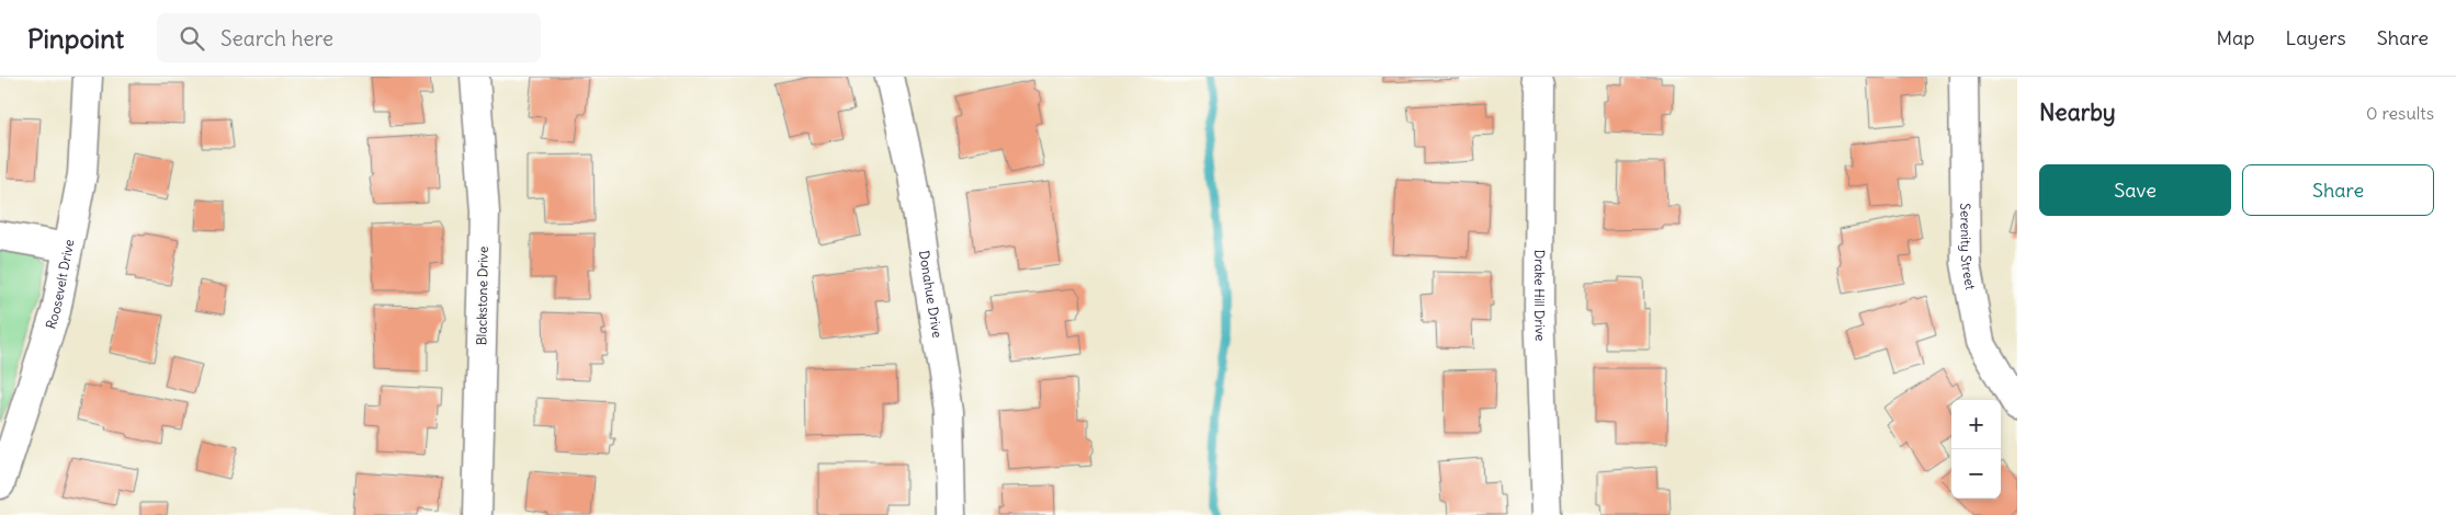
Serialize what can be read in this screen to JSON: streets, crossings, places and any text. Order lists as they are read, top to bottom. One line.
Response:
{"streets":{"street":["Serenity Street","Roosevelt Drive","Donahue Drive","Blackstone Drive","Drake Hill Drive"]},"page":{"header":"Pinpoint","search":"Search here","nav":["Map","Layers","Share"],"heading":["Nearby","0 results"],"buttons":["Save","Share"],"map_buttons":["+","−"]}}
